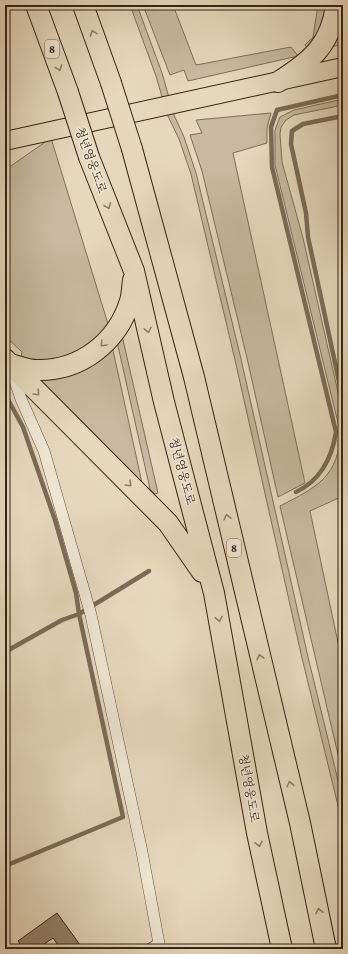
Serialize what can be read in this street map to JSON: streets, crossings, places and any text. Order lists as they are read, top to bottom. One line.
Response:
{"streets":{"highway":["8","청년영웅도로"]}}
